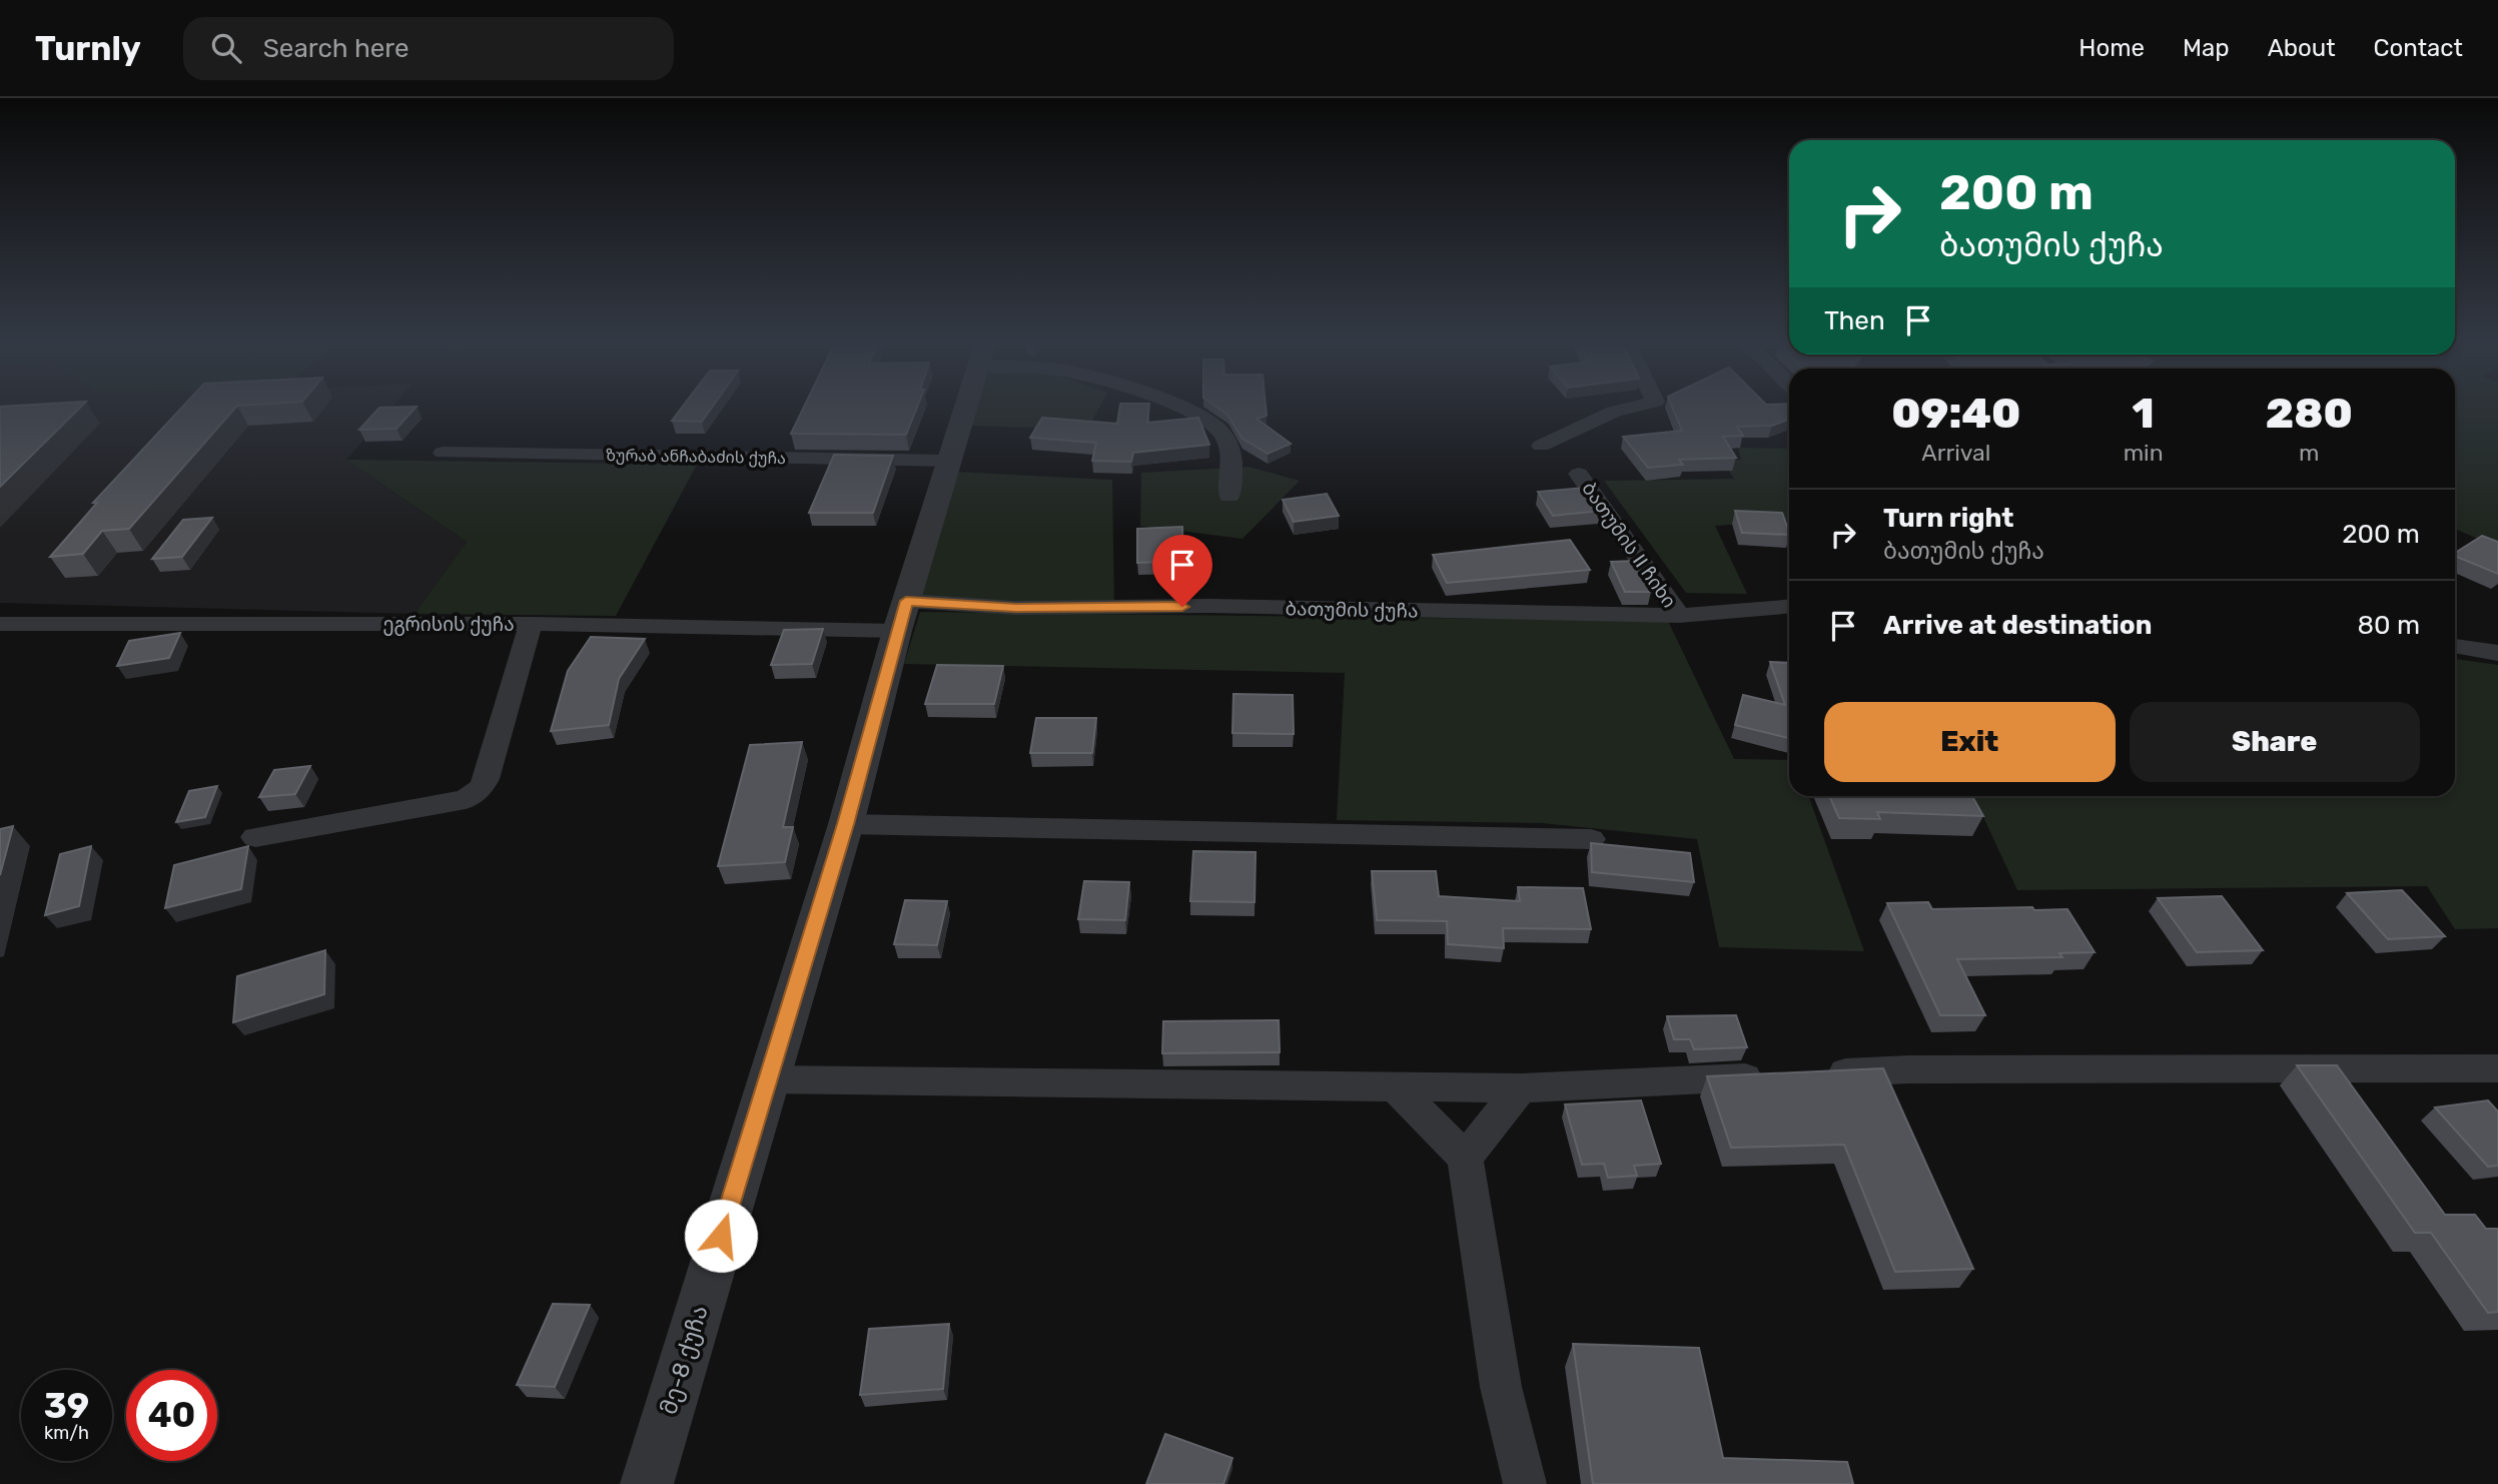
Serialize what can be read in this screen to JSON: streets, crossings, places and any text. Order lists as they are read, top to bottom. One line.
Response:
{"streets":{"street":["ზურაბ ანჩაბაძის ქუჩა","ბათუმის II ჩიხი","ბათუმის ქუჩა","ეგრისის ქუჩა","მე-8 ქუჩა"]},"crossings":[["ზურაბ ანჩაბაძის ქუჩა","მე-8 ქუჩა"],["ბათუმის II ჩიხი","ბათუმის ქუჩა"],["ბათუმის ქუჩა","ეგრისის ქუჩა"],["ბათუმის ქუჩა","მე-8 ქუჩა"],["ეგრისის ქუჩა","მე-8 ქუჩა"]],"page":{"header":"Turnly","search":"Search here","nav":["Home","Map","About","Contact"],"turn":["200 m","ბათუმის ქუჩა"],"then":"Then","eta":["09:40","Arrival","1","min","280","m"],"list":[{"name":"Turn right","note":"ბათუმის ქუჩა","value":"200 m"},{"name":"Arrive at destination","value":"80 m"}],"buttons":["Exit","Share"],"speed":"39 km/h","limit":"40"}}
